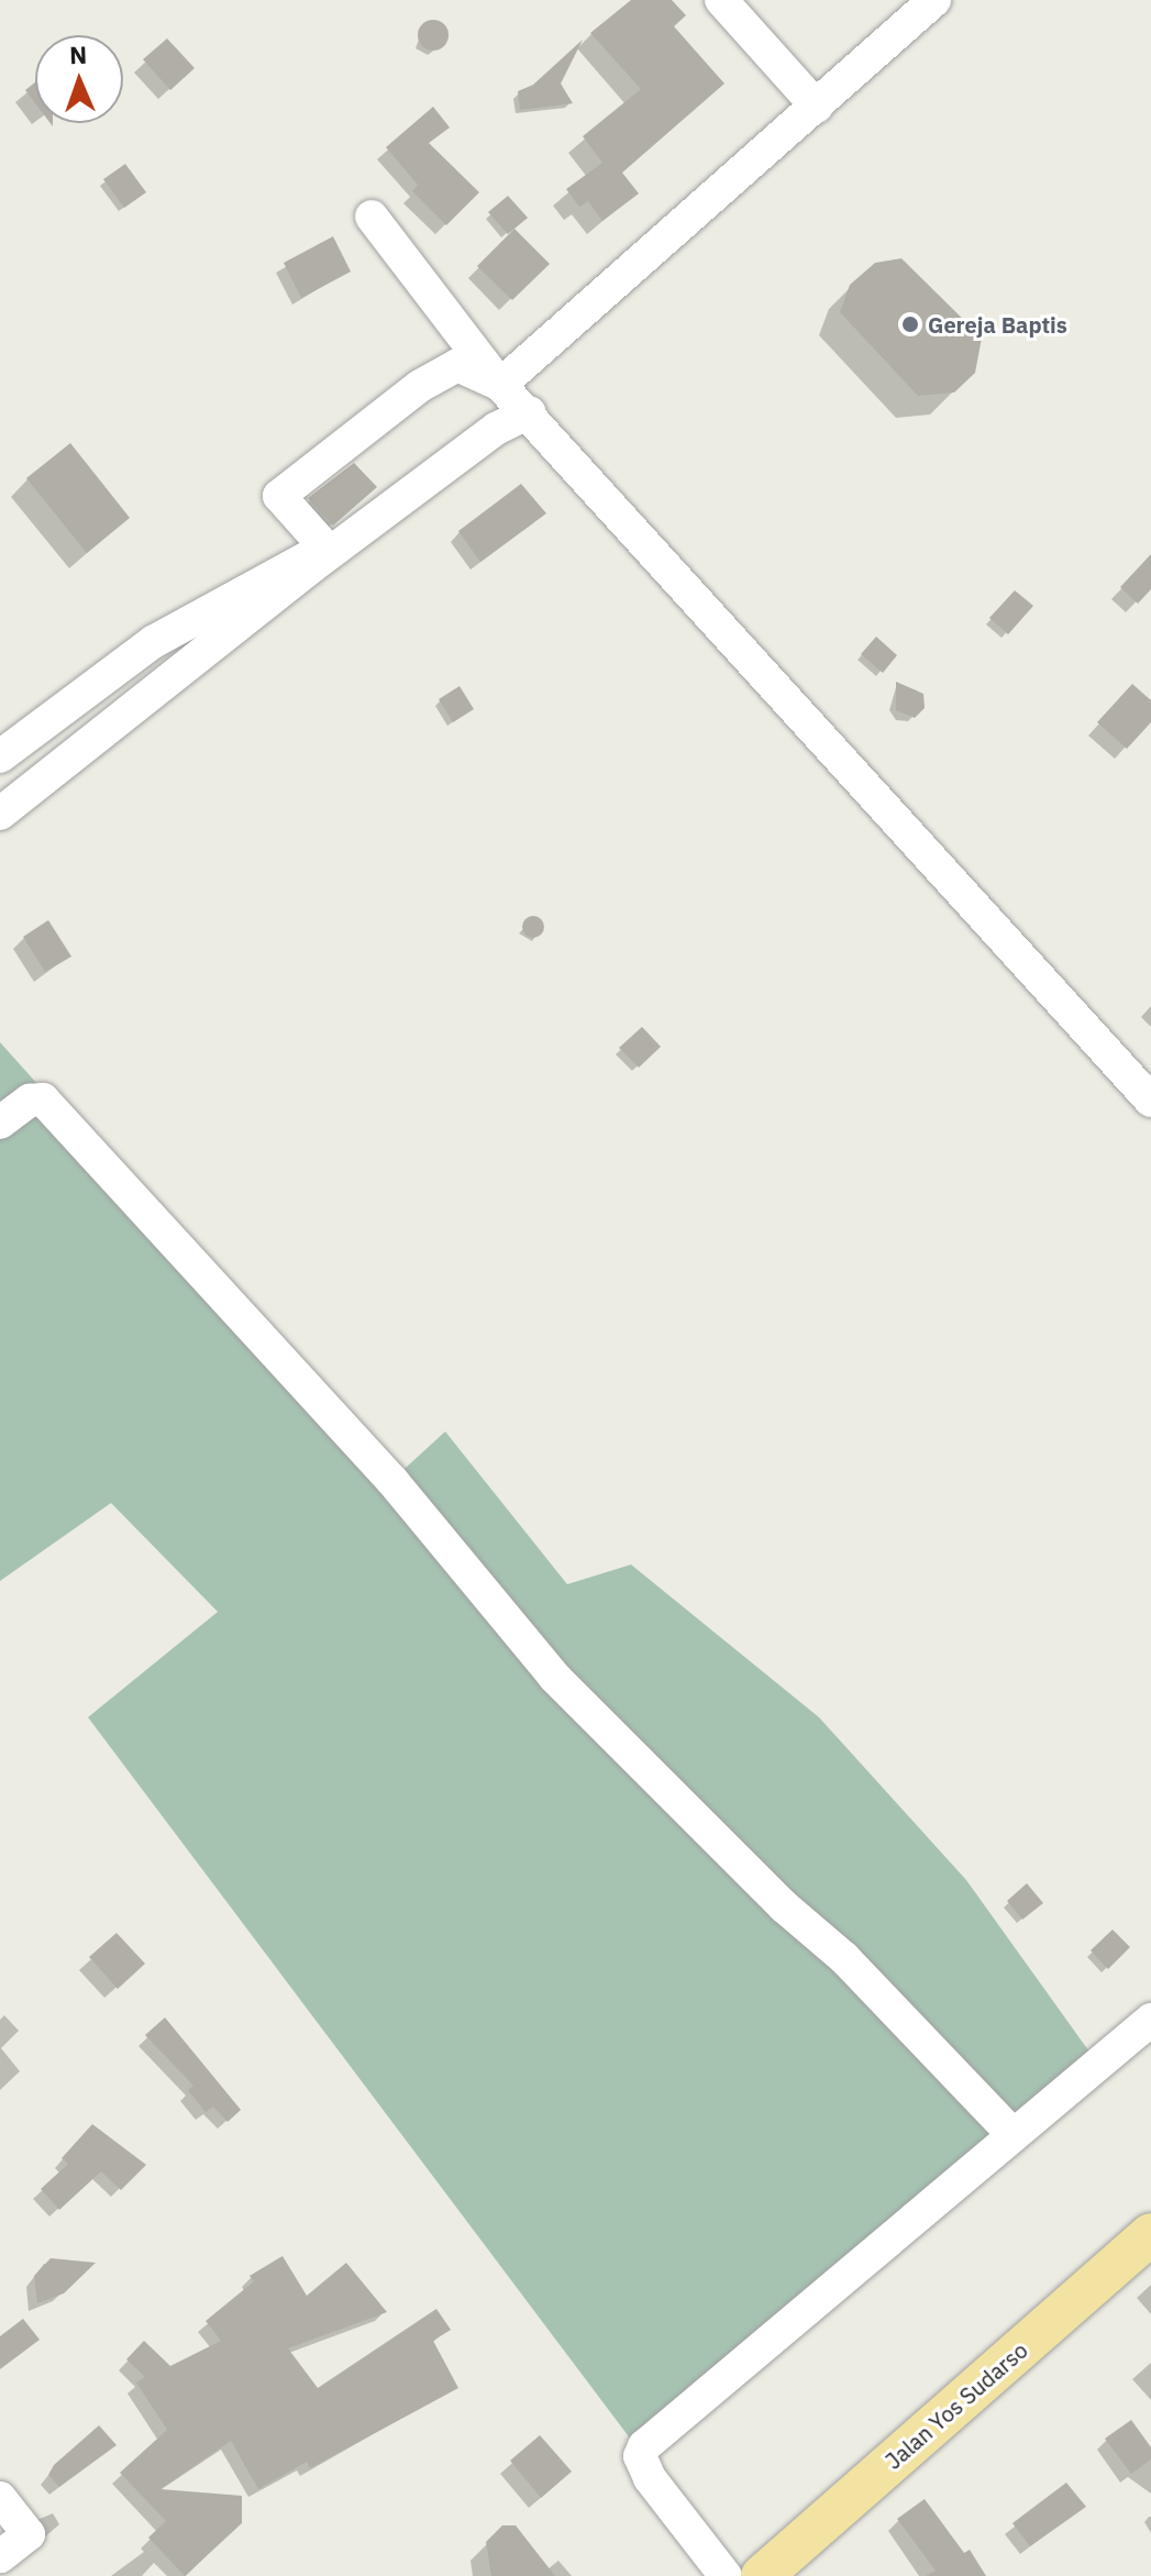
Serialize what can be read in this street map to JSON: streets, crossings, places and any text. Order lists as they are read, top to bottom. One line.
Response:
{"streets":{"main road":["Jalan Yos Sudarso"]},"places":["Gereja Baptis"],"north":"top"}
